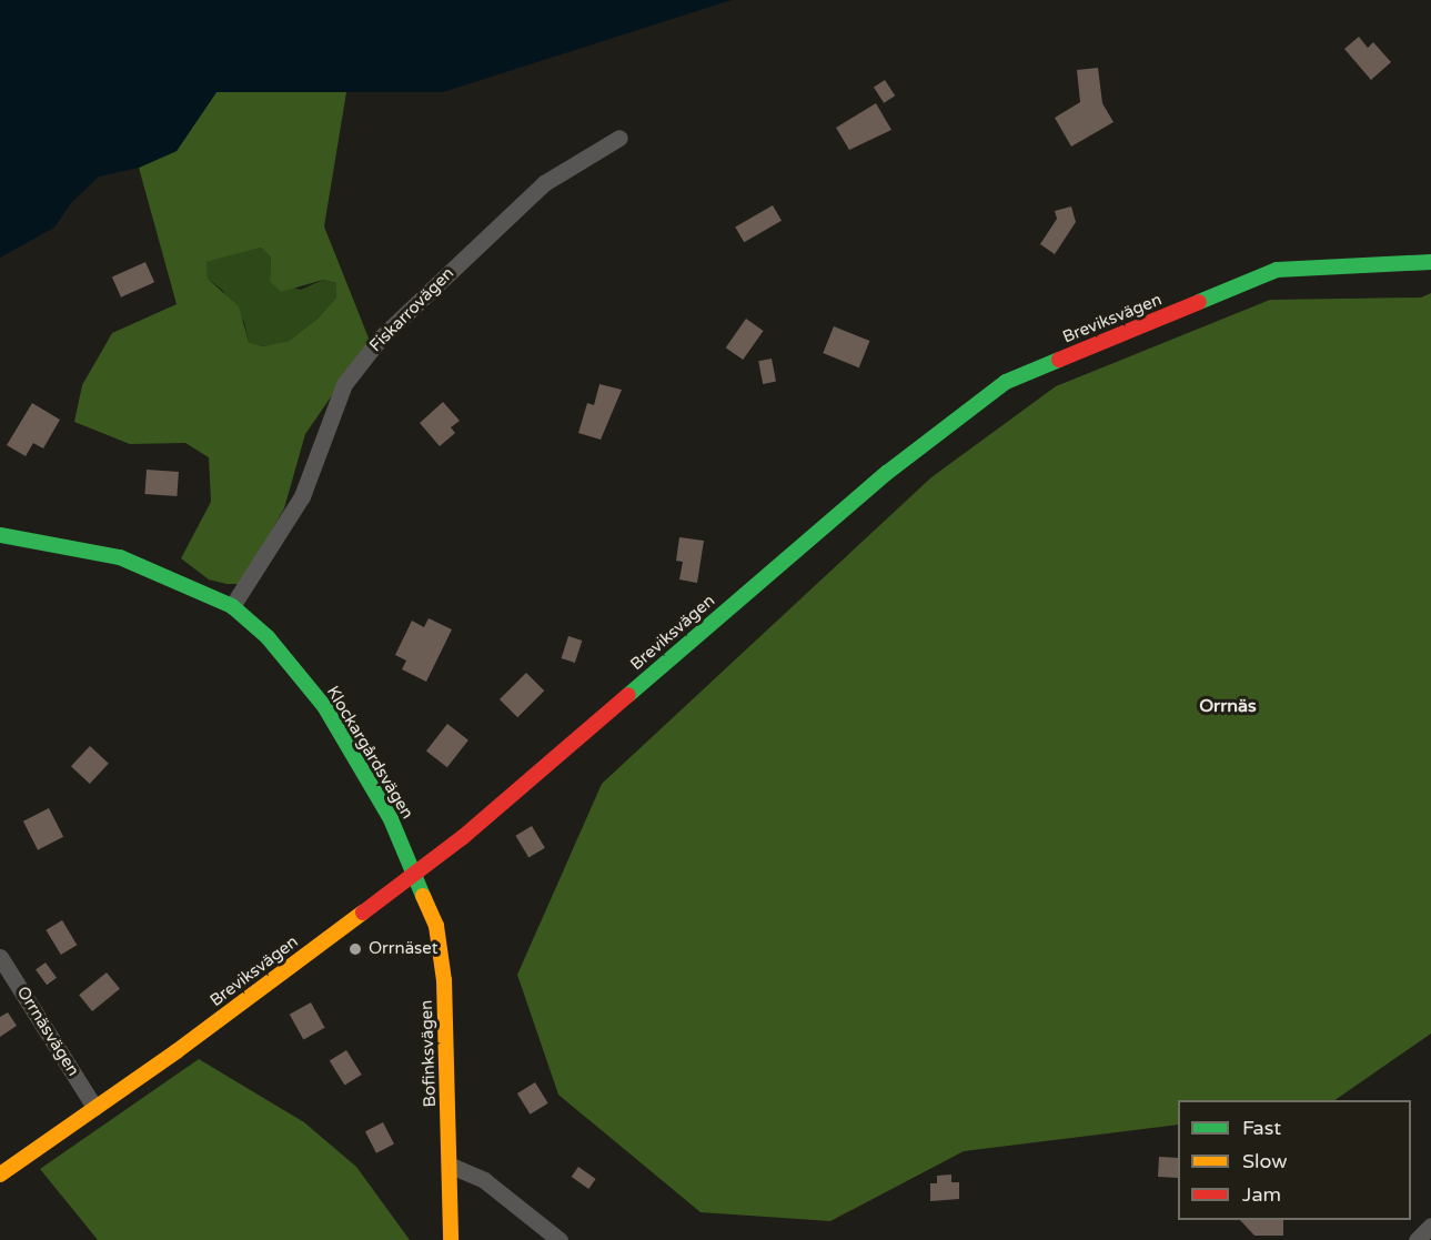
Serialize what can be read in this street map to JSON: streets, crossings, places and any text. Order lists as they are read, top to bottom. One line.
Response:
{"streets":{"main road":["Breviksvägen","Klockargårdsvägen","Bofinksvägen"],"street":["Fiskarrovägen","Orrnäsvägen"]},"crossings":[["Fiskarrovägen","Klockargårdsvägen"],["Breviksvägen","Klockargårdsvägen"],["Breviksvägen","Orrnäsvägen"],["Breviksvägen","Bofinksvägen"],["Klockargårdsvägen","Bofinksvägen"]],"districts":["Orrnäs"],"places":["Orrnäset"],"legend":["Fast","Slow","Jam"]}
